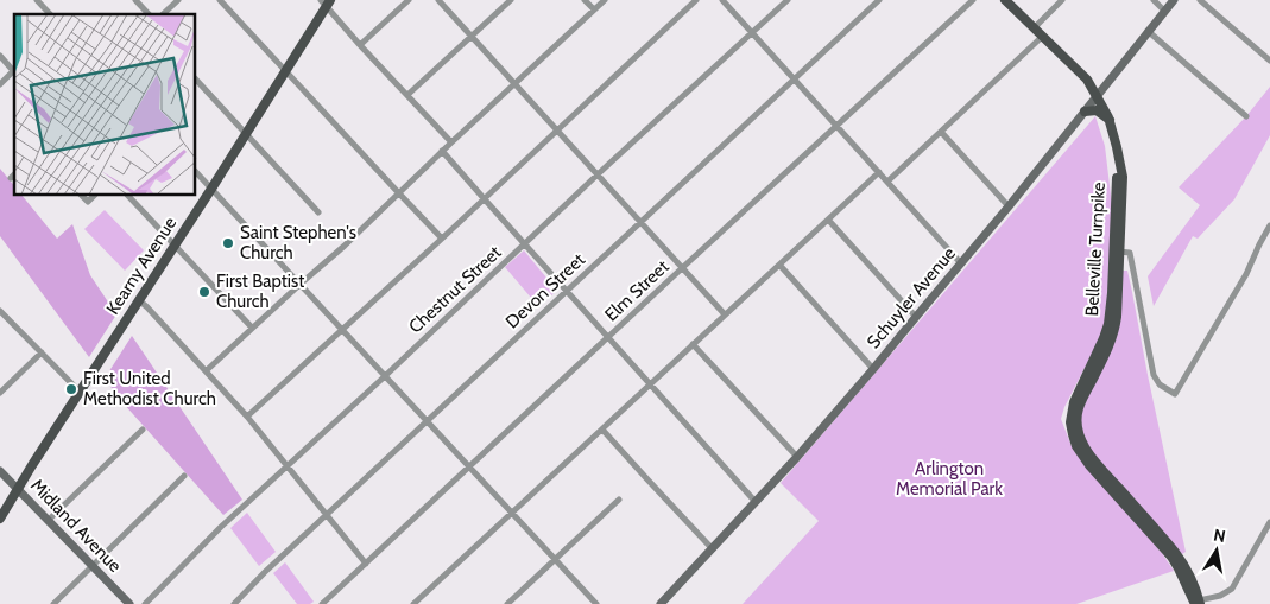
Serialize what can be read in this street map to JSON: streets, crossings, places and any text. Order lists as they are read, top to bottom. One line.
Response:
{"streets":{"main road":["Belleville Turnpike","Kearny Avenue","Schuyler Avenue","Midland Avenue"],"street":["Chestnut Street","Devon Street","Elm Street"]},"crossings":[["Belleville Turnpike","Schuyler Avenue"],["Kearny Avenue","Midland Avenue"]],"parks":["Arlington Memorial Park"],"places":["Saint Stephen's Church","First Baptist Church","First United Methodist Church"],"north":"top"}
